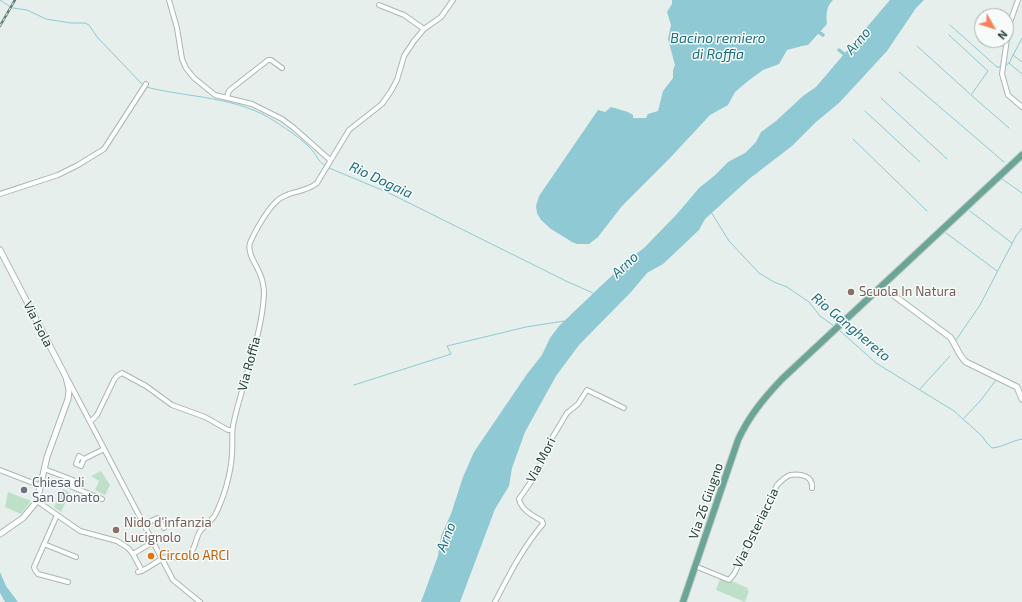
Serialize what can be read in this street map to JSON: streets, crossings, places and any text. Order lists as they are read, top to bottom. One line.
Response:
{"streets":{"main road":["Via 26 Giugno"],"street":["Via Isola","Via Roffia","Via Mori","Via Osteriaccia"]},"crossings":[["Via Isola","Via Roffia"],["Via 26 Giugno","Via Osteriaccia"]],"water":["Bacino remiero di Roffia","Arno","Rio Dogaia","Rio Ganghereto"],"places":["Scuola In Natura","Chiesa di San Donato","Nido d'infanzia Lucignolo","Circolo ARCI"],"north":"bottom right"}
